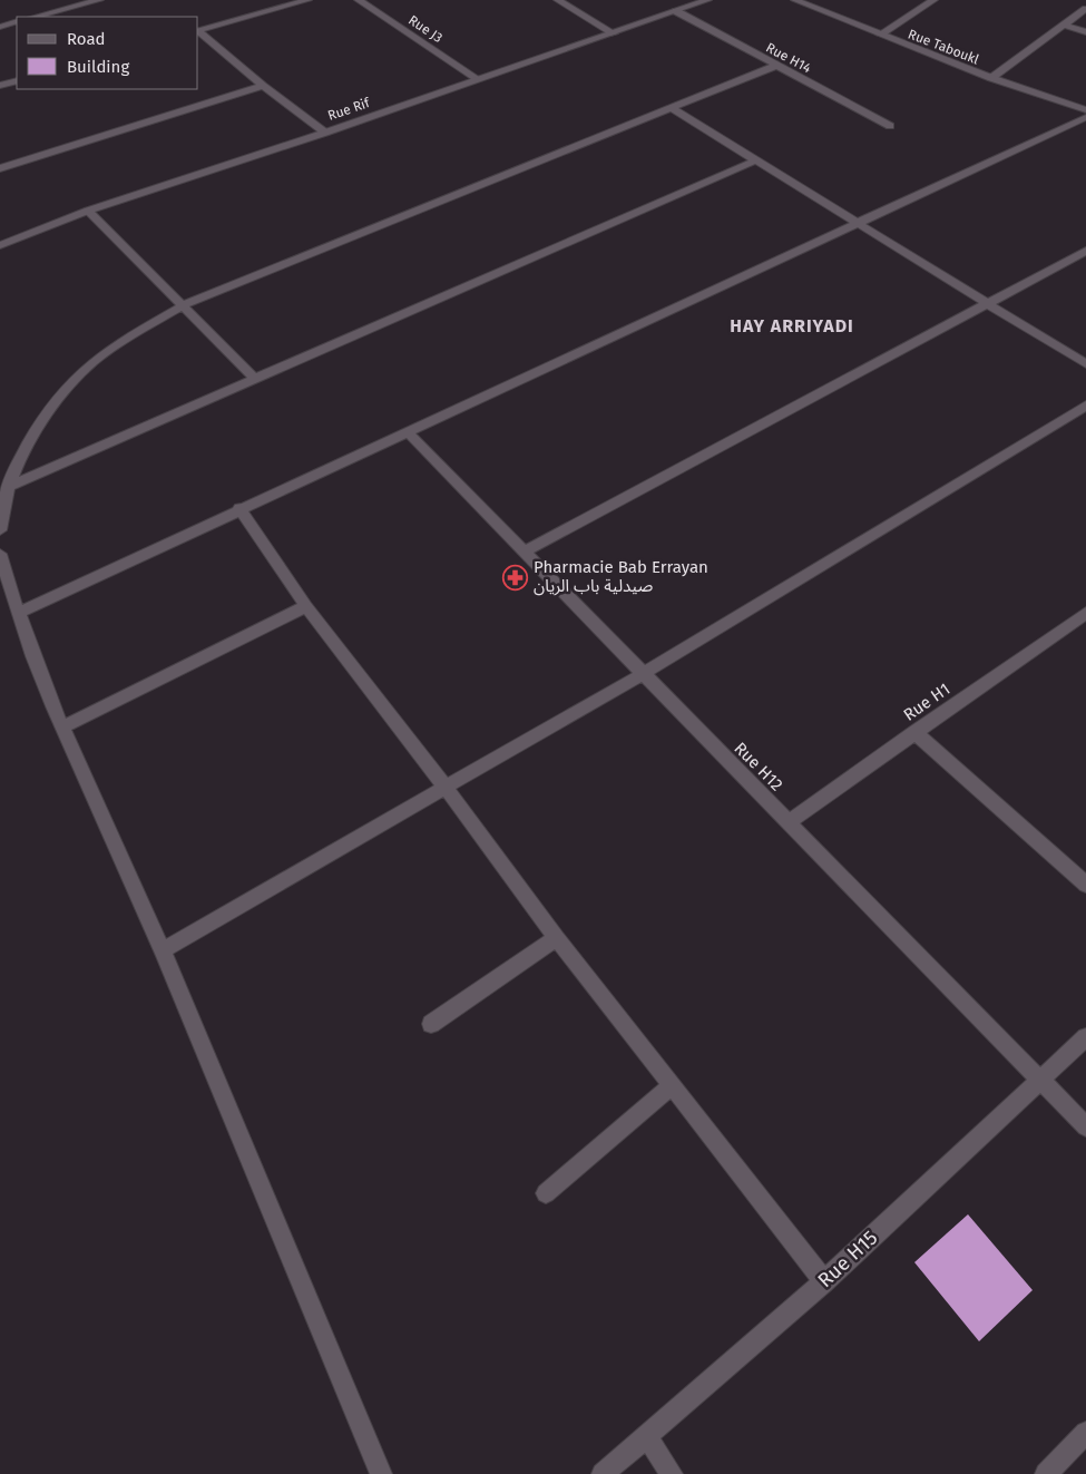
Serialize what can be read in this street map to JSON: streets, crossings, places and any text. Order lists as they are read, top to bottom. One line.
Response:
{"streets":{"street":["Rue J3","Rue Taboukl","Rue H14","Rue Rif","Rue H1","Rue H12","Rue H15"]},"crossings":[["Rue J3","Rue Rif"],["Rue H14","Rue Rif"],["Rue H1","Rue H12"],["Rue H12","Rue H15"]],"districts":["HAY ARRIYADI"],"places":{"pharmacy":["Pharmacie Bab Errayan صيدلية باب الريان"]},"legend":["Road","Building"]}
